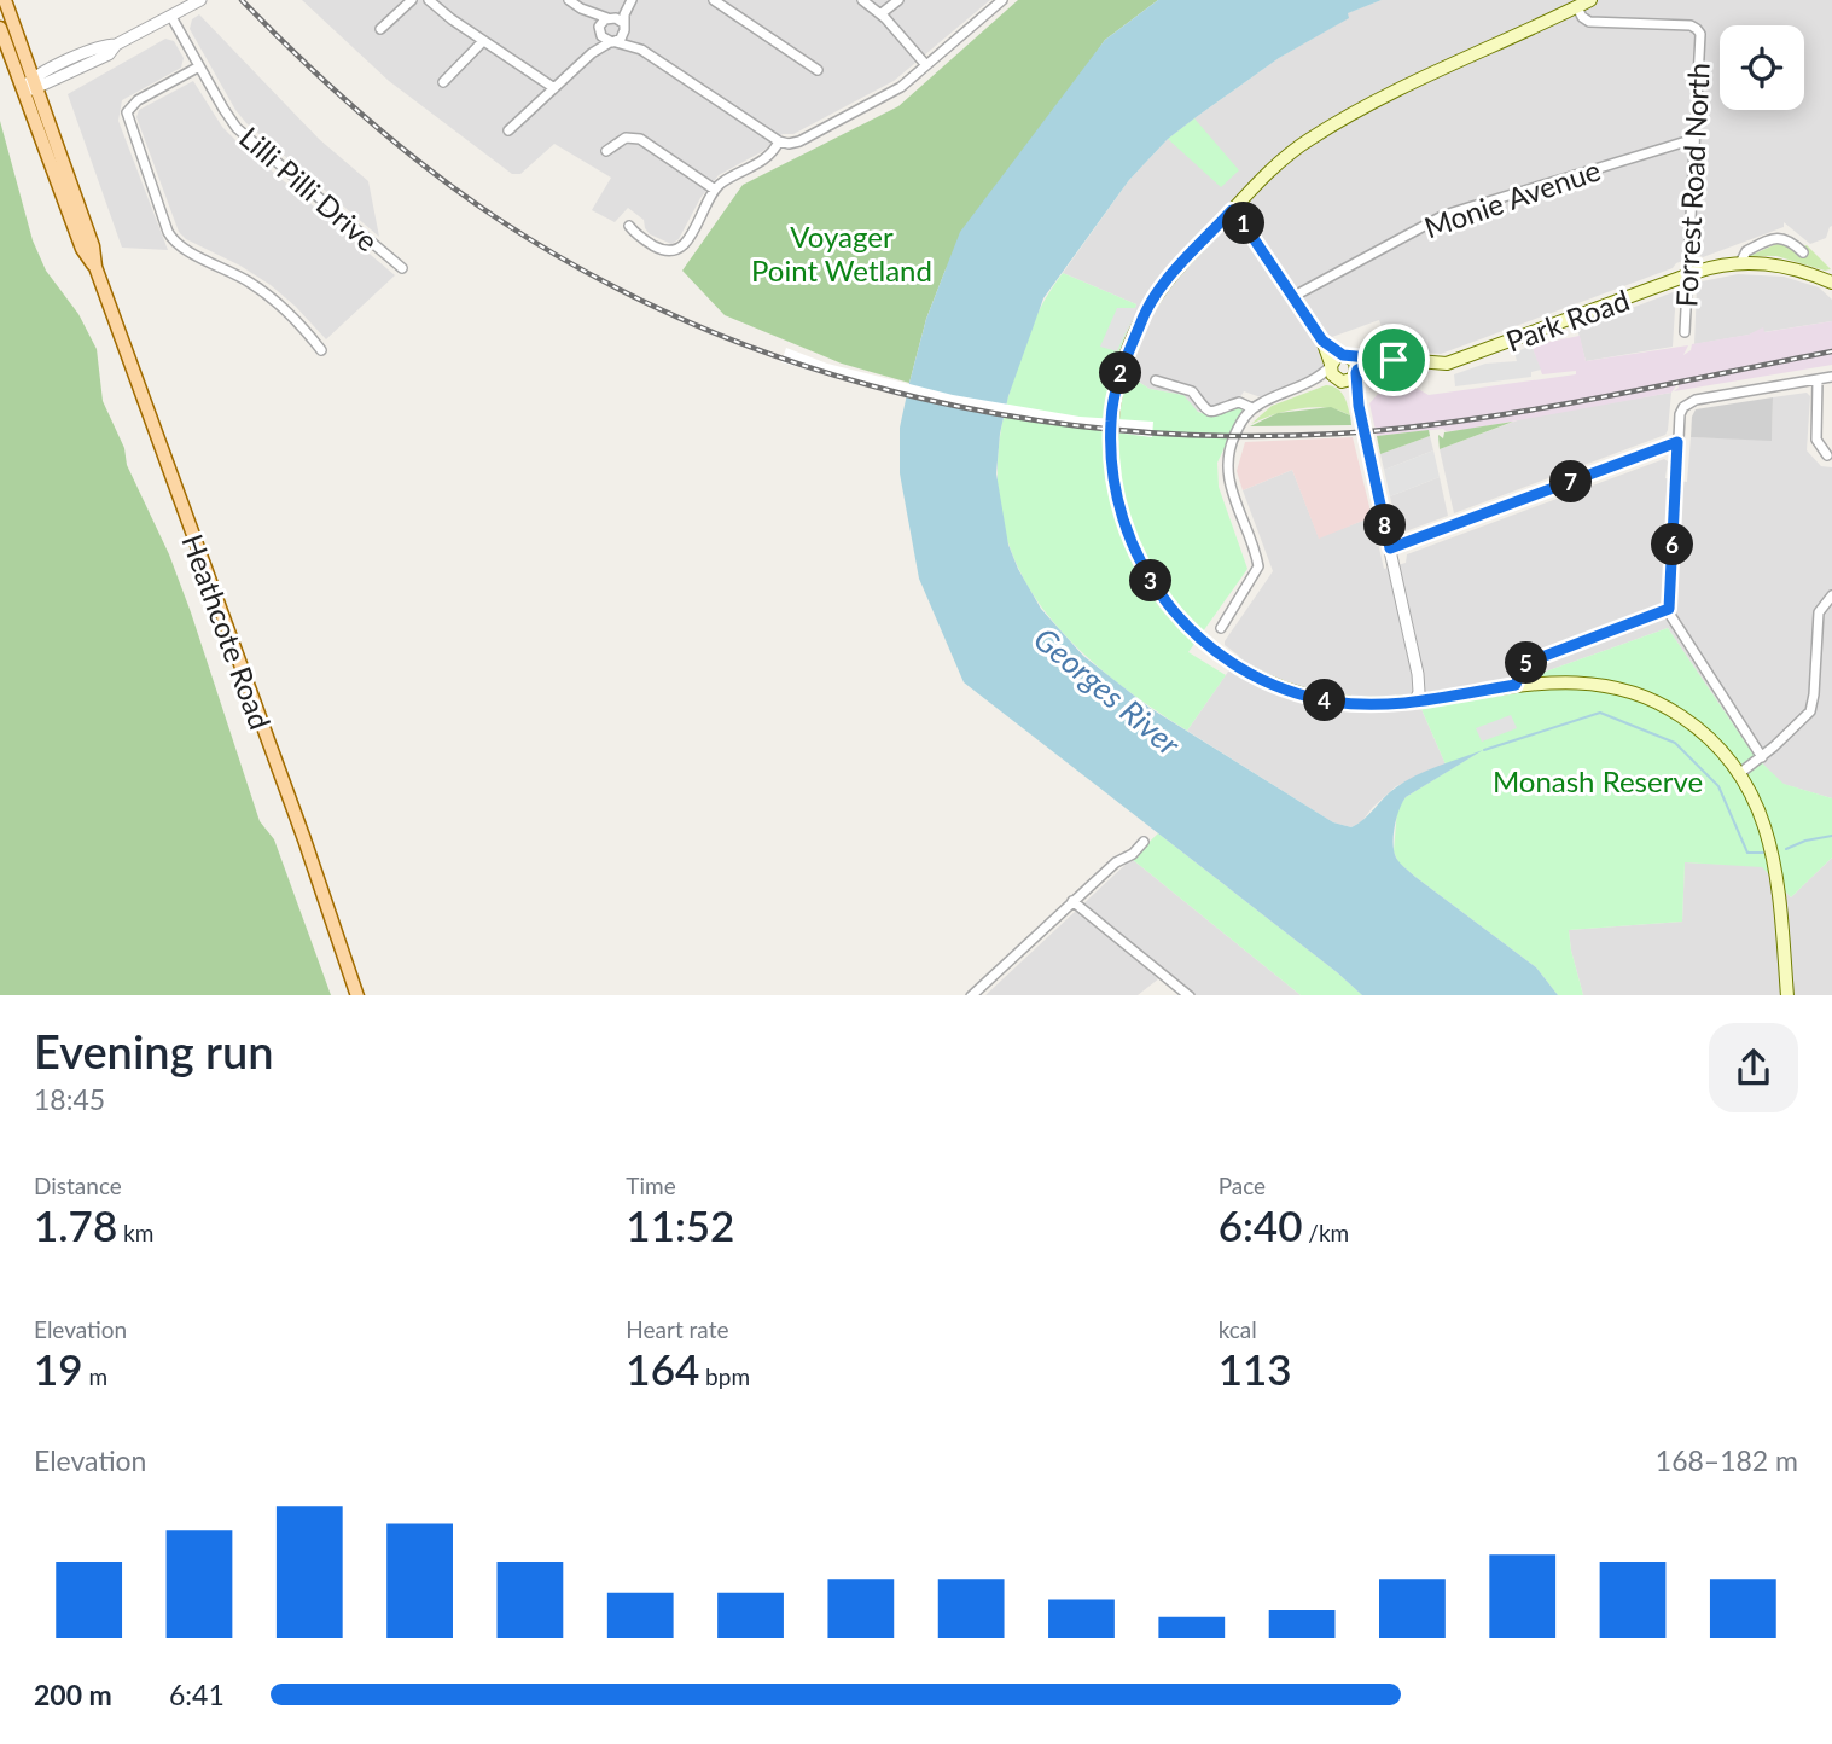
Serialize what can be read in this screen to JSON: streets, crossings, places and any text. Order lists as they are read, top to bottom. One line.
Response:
{"streets":{"main road":["Park Road","Heathcote Road"],"street":["Forrest Road North","Lilli Pilli Drive","Monie Avenue"]},"crossings":[["Forrest Road North","Monie Avenue"],["Forrest Road North","Park Road"]],"water":["Georges River"],"parks":["Voyager Point Wetland","Monash Reserve"],"page":{"pins":["1","2","7","8","6","3","5","4"],"heading":["Evening run","18:45"],"stats":[["Distance","1.78 km"],["Time","11:52"],["Pace","6:40 /km"],["Elevation","19 m"],["Heart rate","164 bpm"],["kcal","113"]],"chart":["Elevation","168–182 m"],"list":[{"name":"200 m","note":"6:41"}]}}
